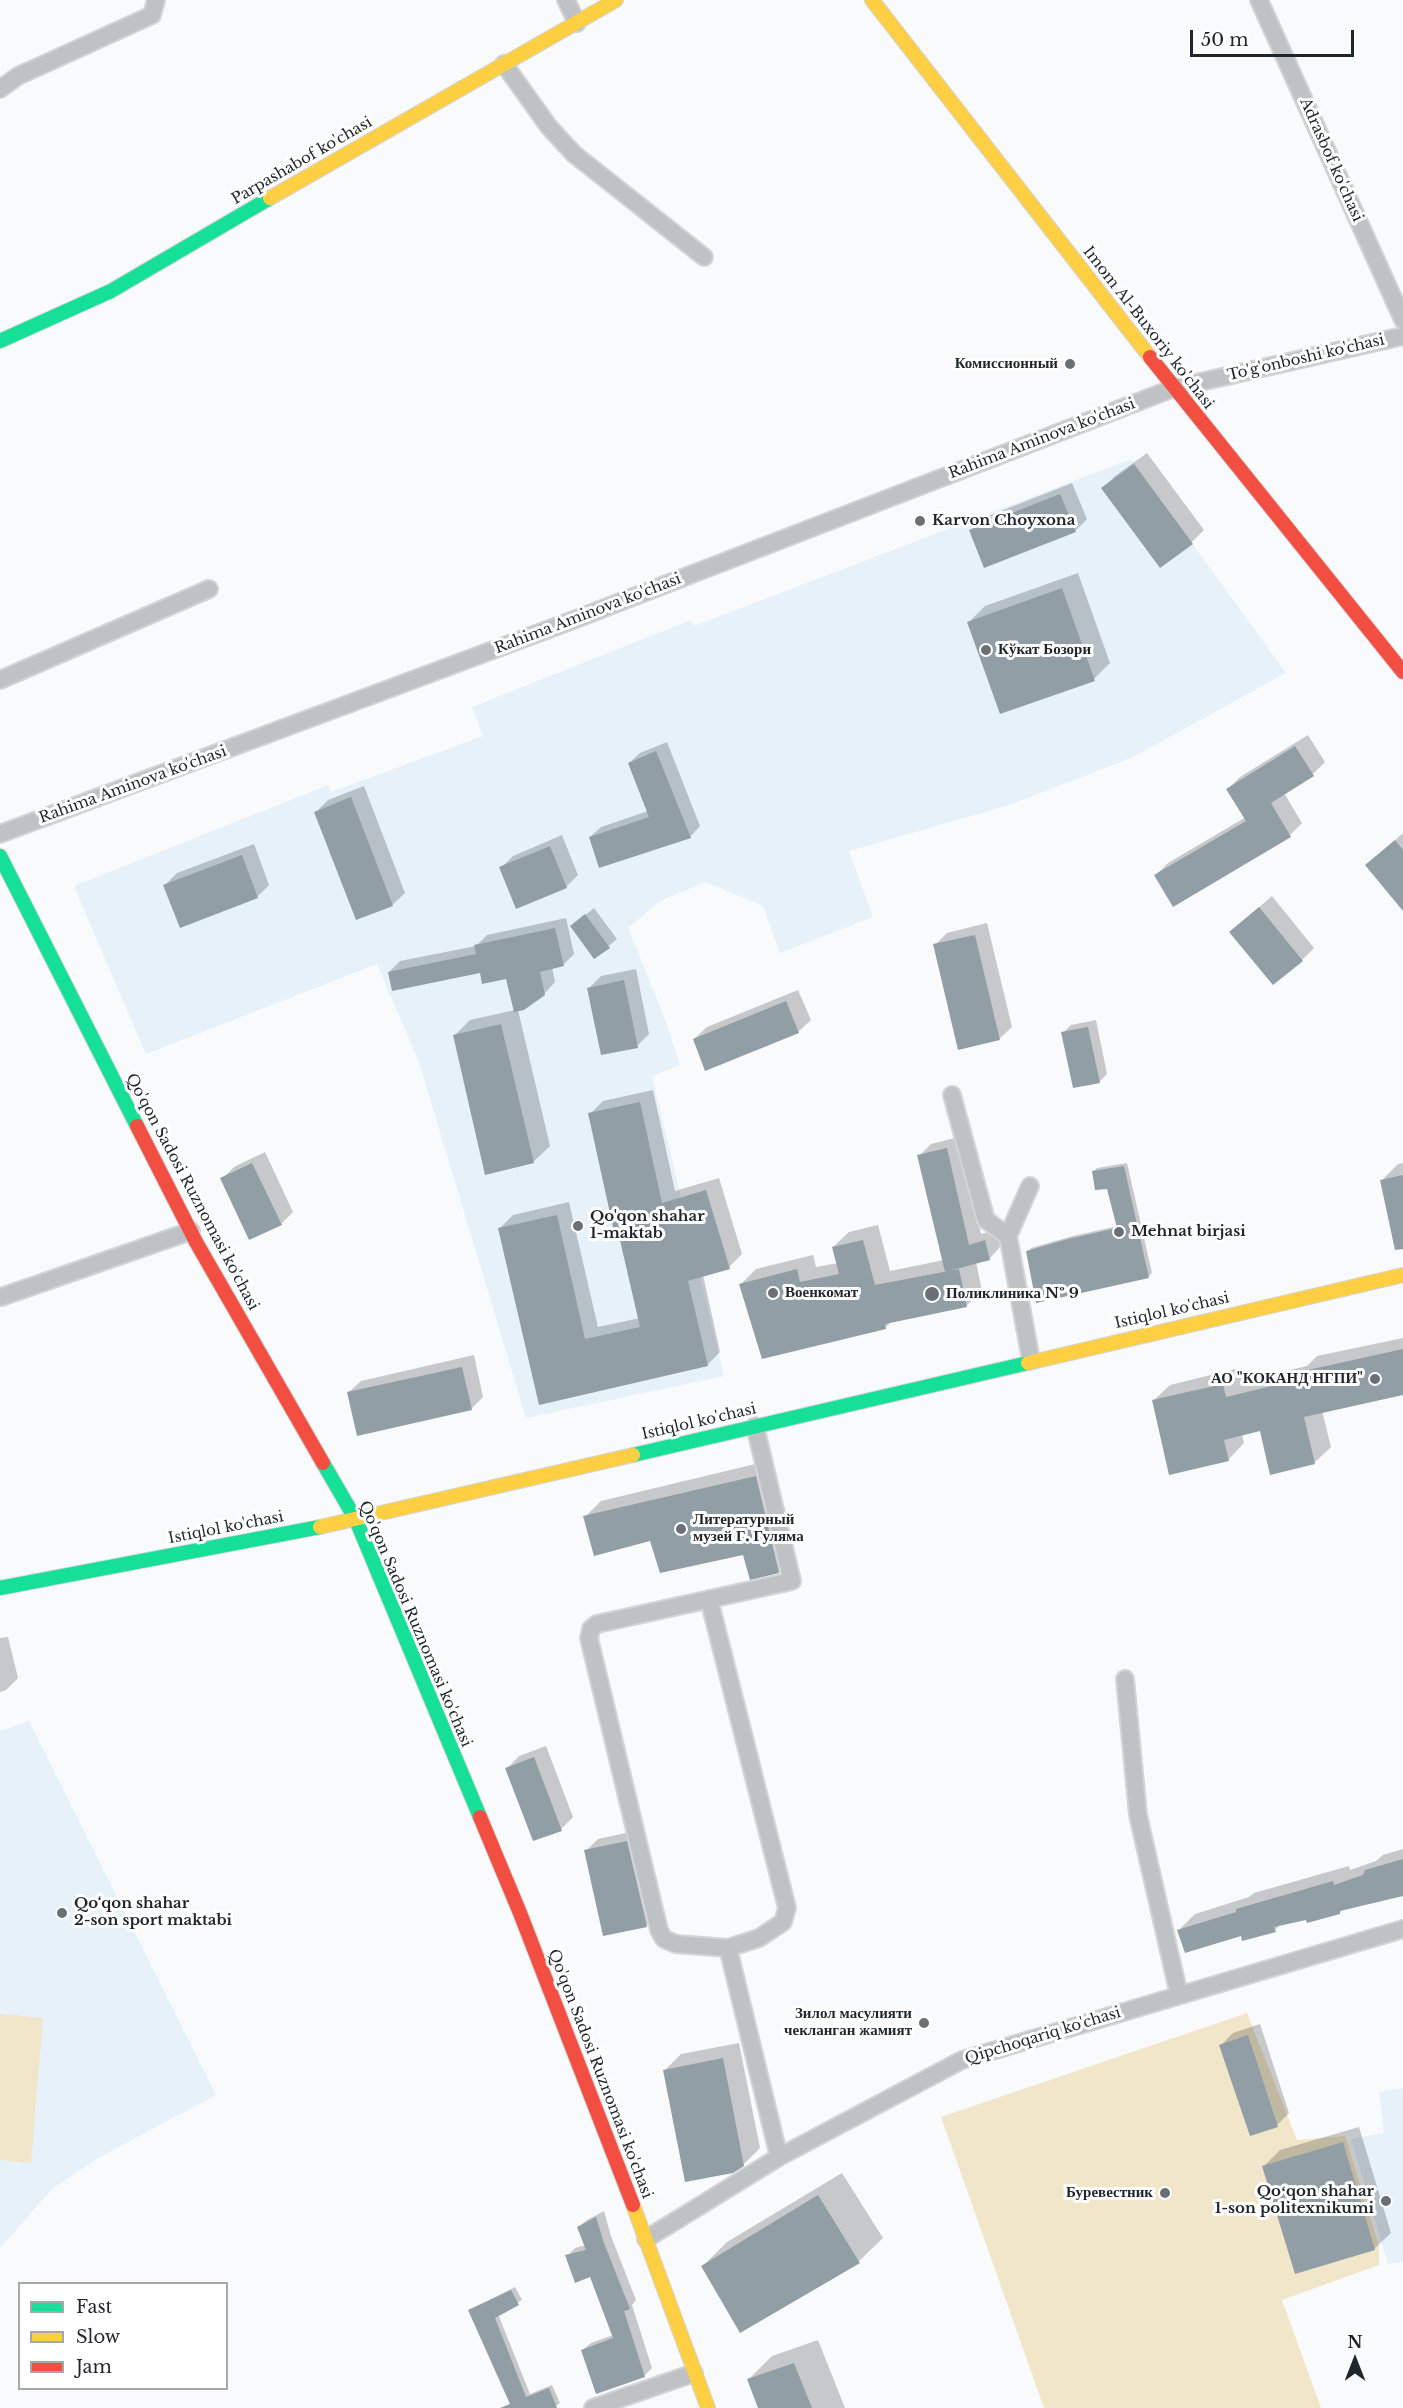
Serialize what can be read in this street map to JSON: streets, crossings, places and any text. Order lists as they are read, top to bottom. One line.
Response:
{"streets":{"street":["Adrasbof ko'chasi","Parpashabof ko'chasi","Imom Al-Buxoriy ko'chasi","To'g'onboshi ko'chasi","Rahima Aminova ko'chasi","Qo'qon Sadosi Ruznomasi ko'chasi","Istiqlol ko'chasi","Qipchoqariq ko'chasi"]},"crossings":[["Imom Al-Buxoriy ko'chasi","To'g'onboshi ko'chasi"],["Imom Al-Buxoriy ko'chasi","Rahima Aminova ko'chasi"],["To'g'onboshi ko'chasi","Rahima Aminova ko'chasi"],["Qo'qon Sadosi Ruznomasi ko'chasi","Istiqlol ko'chasi"],["Qo'qon Sadosi Ruznomasi ko'chasi","Qipchoqariq ko'chasi"]],"places":["Комиссионный","Karvon Choyxona","Кўкат Бозори","Qo'qon shahar 1-maktab","Mehnat birjasi","Военкомат","Поликлиника № 9","АО \"КОКАНД НГПИ\"","Литературный музей Г. Гуляма","Qo‘qon shahar 2-son sport maktabi","Зилол масулияти чекланган жамият","Буревестник","Qoʻqon shahar 1-son politexnikumi"],"legend":["Fast","Slow","Jam"],"scale_bar":"50 m","north":"top"}
